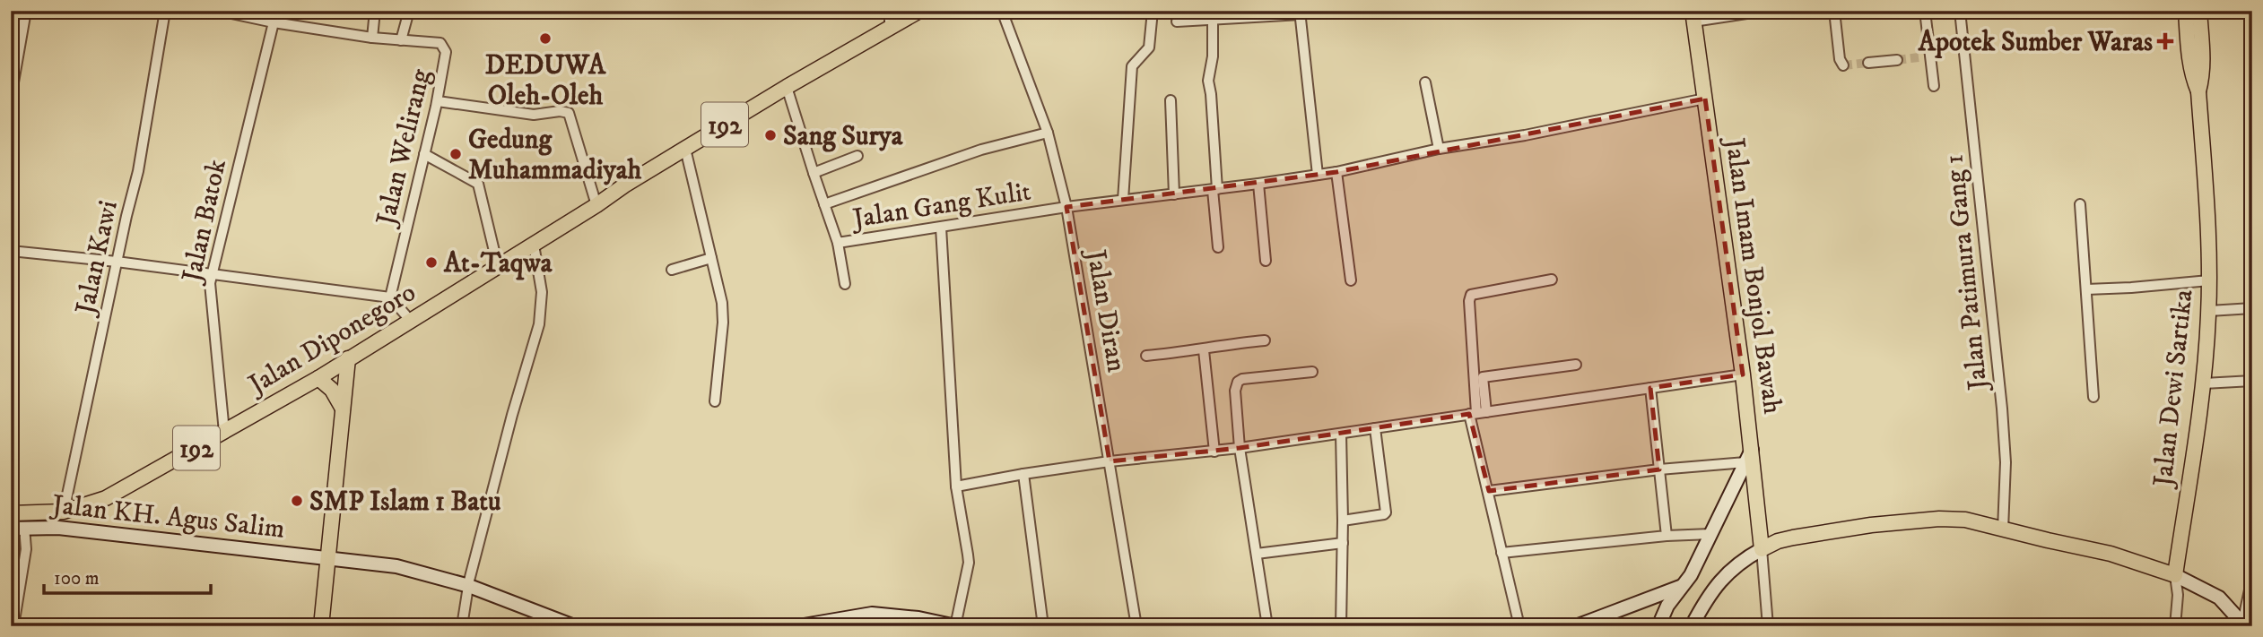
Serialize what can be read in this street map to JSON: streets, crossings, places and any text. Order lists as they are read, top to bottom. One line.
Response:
{"streets":{"main road":["192","Jalan Imam Bonjol Bawah","Jalan Diponegoro","Jalan Dewi Sartika"],"street":["Jalan Welirang","Jalan Gang Kulit","Jalan Batok","Jalan Kawi","Jalan Patimura Gang 1","Jalan Diran","Jalan KH. Agus Salim"]},"crossings":[["Jalan Welirang","Jalan Batok"],["Jalan Gang Kulit","Jalan Imam Bonjol Bawah"],["Jalan Gang Kulit","Jalan Diran"],["Jalan Gang Kulit","Jalan Diponegoro"],["Jalan Batok","Jalan Diponegoro"],["Jalan Kawi","Jalan Diponegoro"]],"places":{"other":["DEDUWA Oleh-Oleh","Sang Surya","Gedung Muhammadiyah","At-Taqwa","SMP Islam 1 Batu"],"health":["Apotek Sumber Waras"]},"scale_bar":"100 m"}
